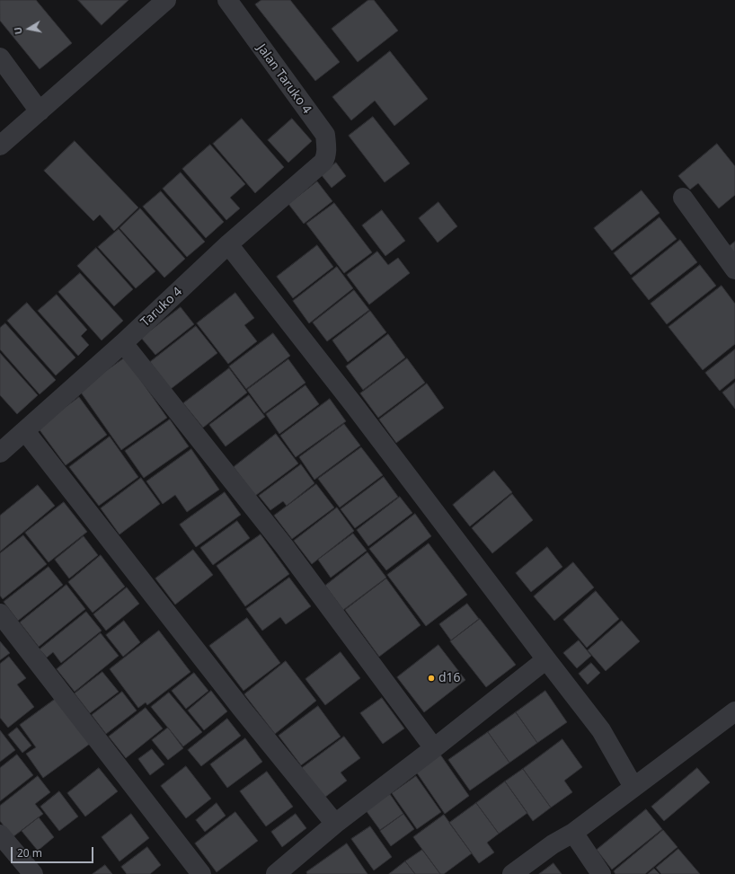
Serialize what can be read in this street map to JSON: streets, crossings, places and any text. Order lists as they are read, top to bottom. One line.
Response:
{"streets":{"street":["Jalan Taruko 4","Taruko 4"]},"crossings":[["Jalan Taruko 4","Taruko 4"]],"places":["d16"],"scale_bar":"20 m","north":"left"}
